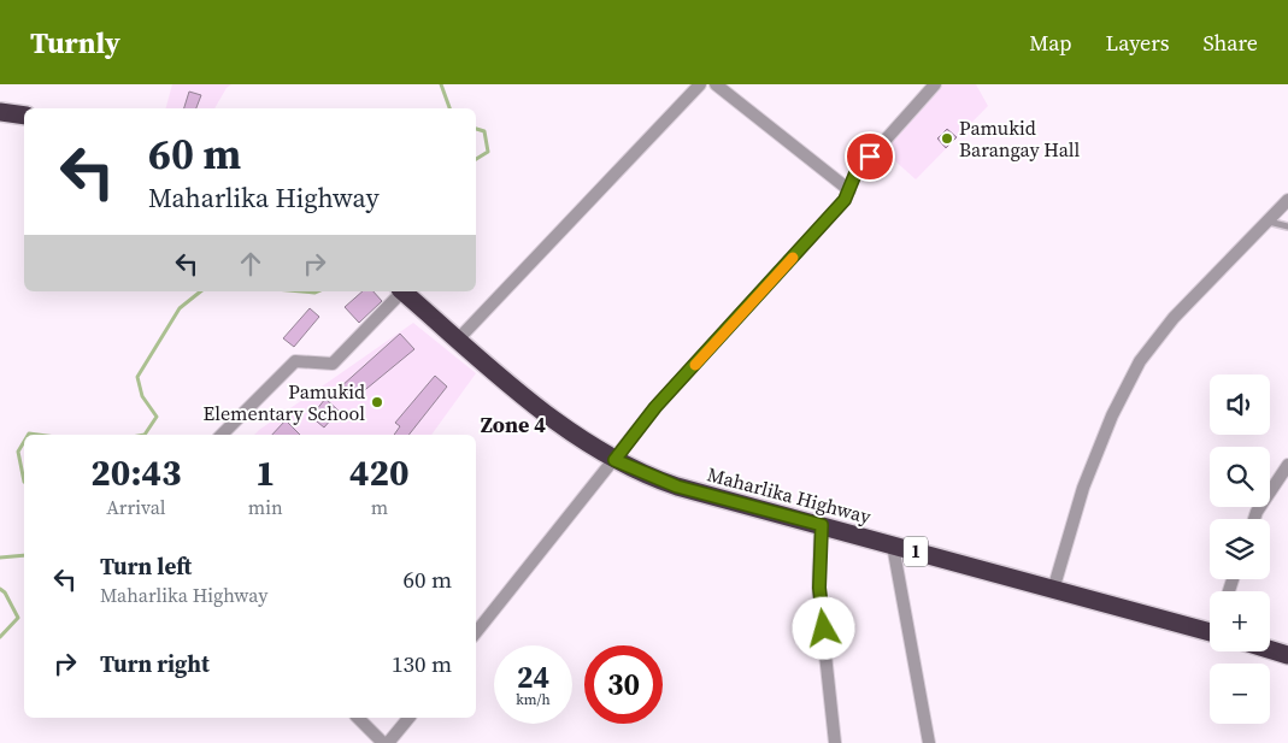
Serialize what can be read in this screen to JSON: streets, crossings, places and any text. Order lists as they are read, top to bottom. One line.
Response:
{"streets":{"highway":["Maharlika Highway","1"]},"districts":["Zone 4"],"places":["Pamukid Barangay Hall","Pamukid Elementary School"],"page":{"header":"Turnly","nav":["Map","Layers","Share"],"turn":["60 m","Maharlika Highway"],"map_buttons":["+","−"],"eta":["20:43","Arrival","1","min","420","m"],"list":[{"name":"Turn left","note":"Maharlika Highway","value":"60 m"},{"name":"Turn right","value":"130 m"}],"speed":"24 km/h","limit":"30"}}
